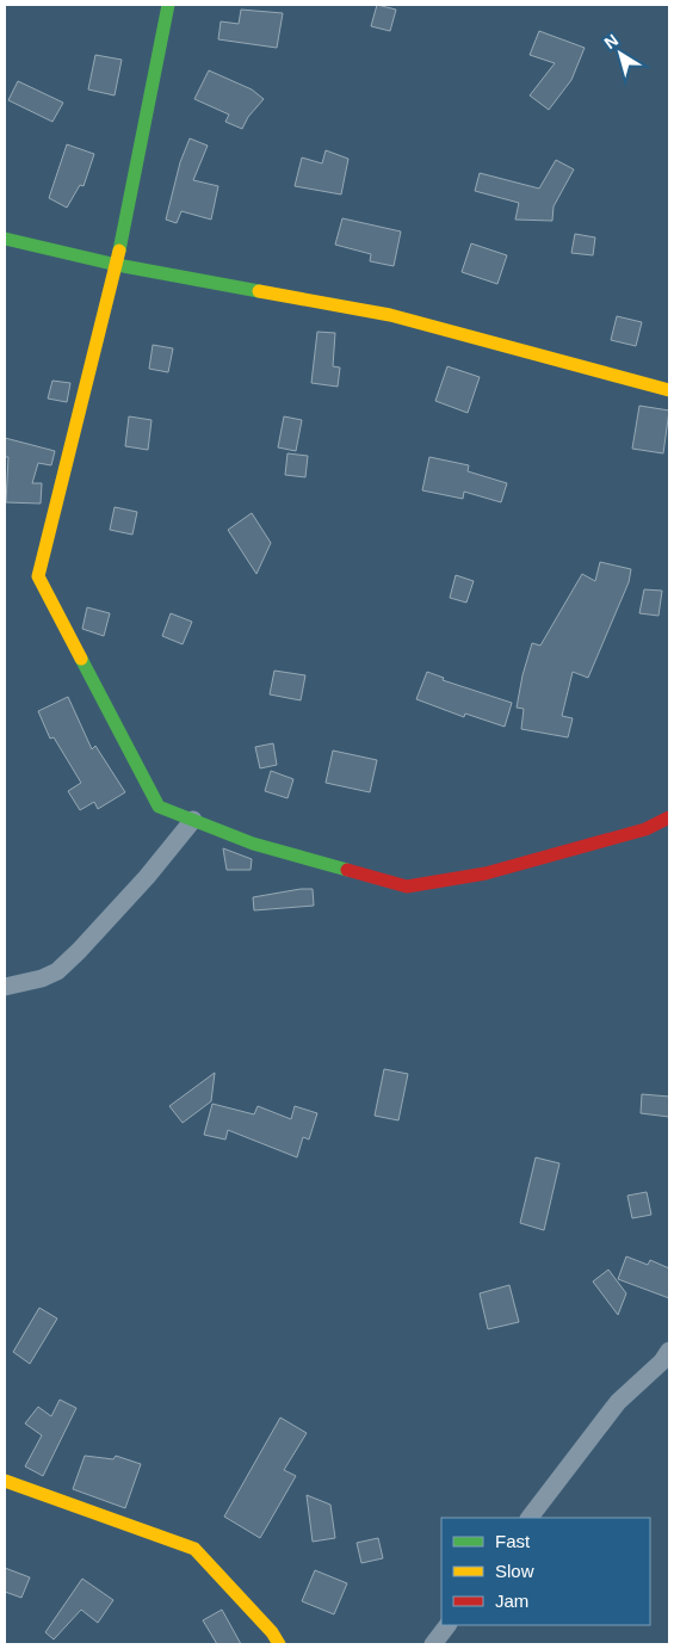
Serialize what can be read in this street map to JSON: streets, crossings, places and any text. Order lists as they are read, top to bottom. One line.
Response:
{"legend":["Fast","Slow","Jam"],"north":"top left"}
